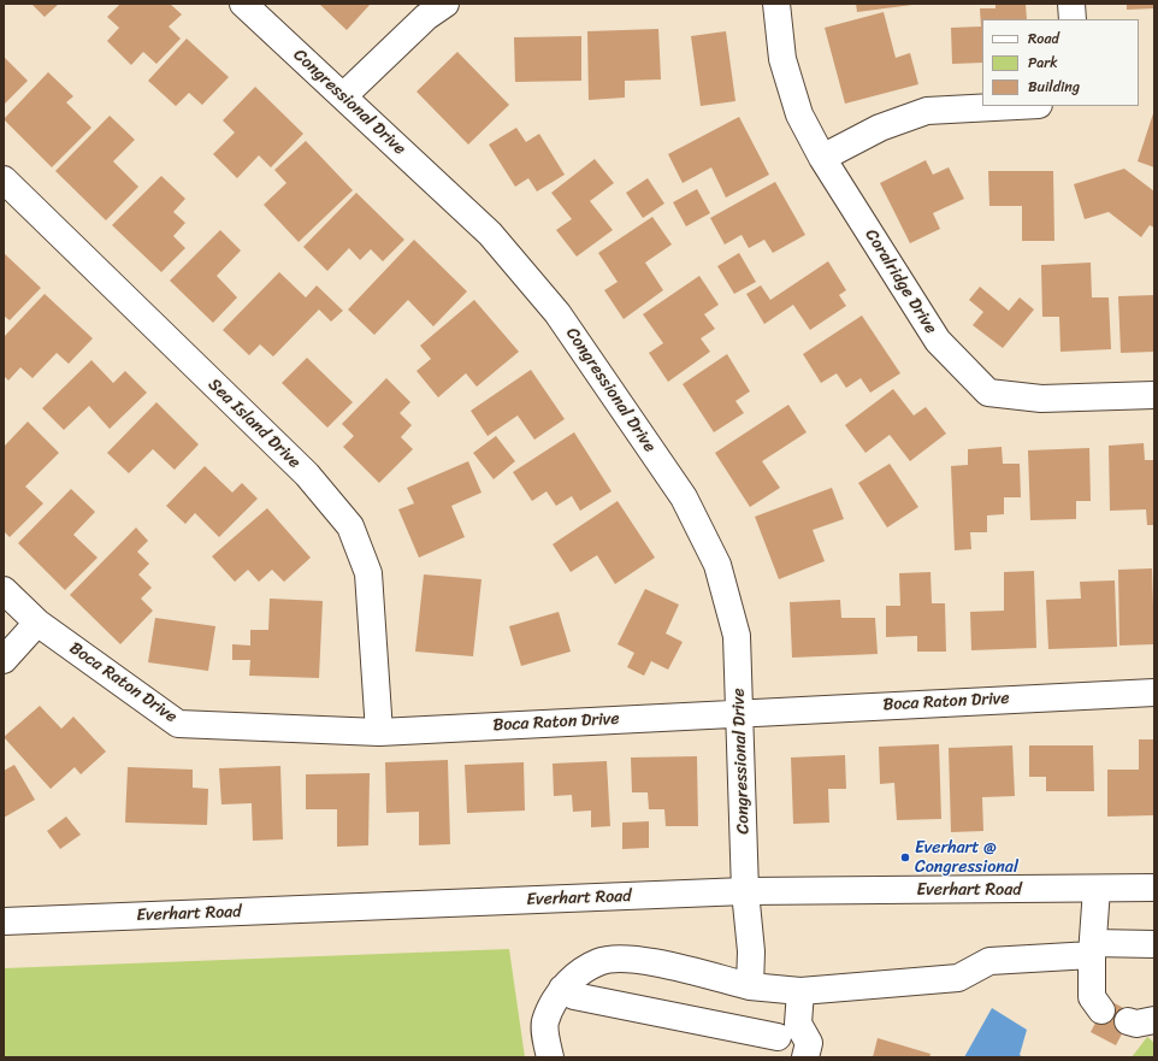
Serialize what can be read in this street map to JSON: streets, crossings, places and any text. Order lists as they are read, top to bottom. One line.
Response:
{"streets":{"street":["Congressional Drive","Coralridge Drive","Sea Island Drive","Boca Raton Drive","Everhart Road"]},"crossings":[["Congressional Drive","Boca Raton Drive"],["Congressional Drive","Everhart Road"],["Sea Island Drive","Boca Raton Drive"]],"places":["Everhart @ Congressional"],"legend":["Road","Park","Building"]}
